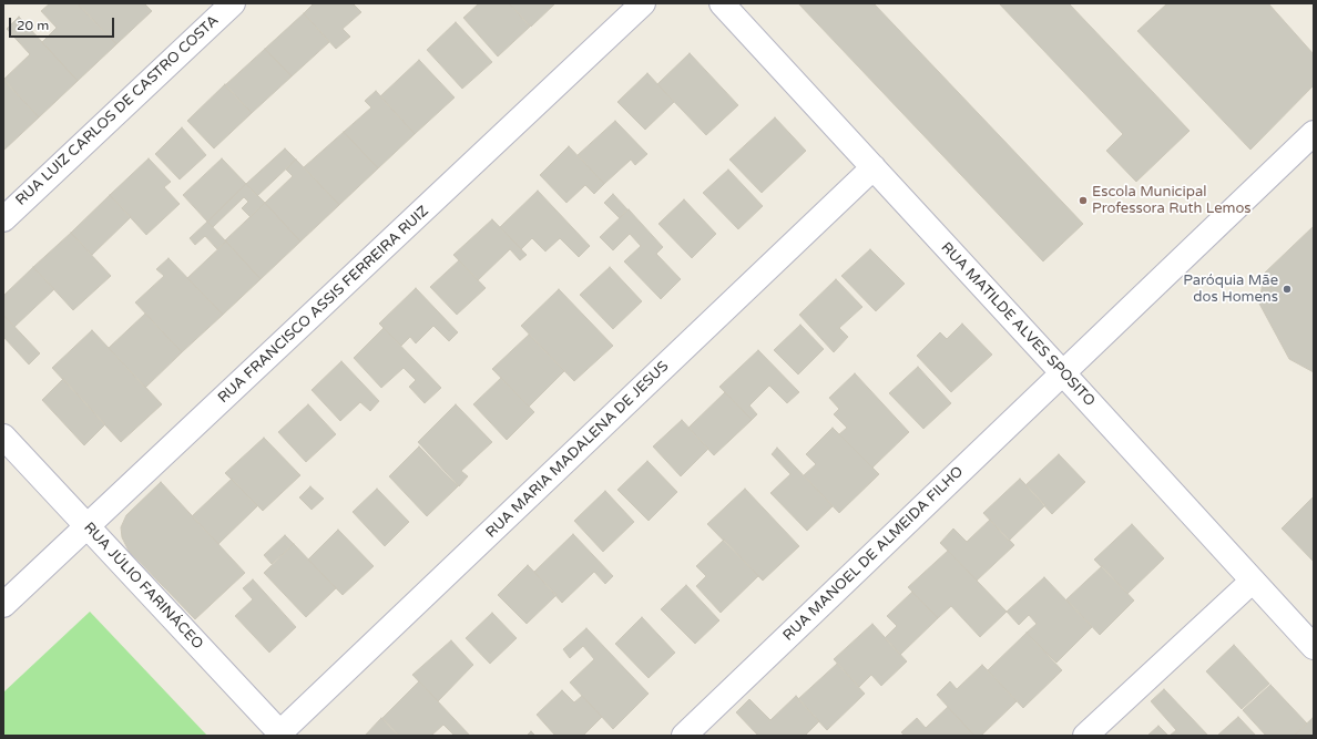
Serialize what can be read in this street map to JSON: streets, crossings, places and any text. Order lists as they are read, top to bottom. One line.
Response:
{"streets":{"street":["RUA LUIZ CARLOS DE CASTRO COSTA","RUA FRANCISCO ASSIS FERREIRA RUIZ","RUA MATILDE ALVES SPOSITO","RUA MARIA MADALENA DE JESUS","RUA MANOEL DE ALMEIDA FILHO","RUA JÚLIO FARINÁCEO"]},"crossings":[["RUA FRANCISCO ASSIS FERREIRA RUIZ","RUA JÚLIO FARINÁCEO"],["RUA MATILDE ALVES SPOSITO","RUA MARIA MADALENA DE JESUS"],["RUA MATILDE ALVES SPOSITO","RUA MANOEL DE ALMEIDA FILHO"],["RUA MARIA MADALENA DE JESUS","RUA JÚLIO FARINÁCEO"]],"places":["Escola Municipal Professora Ruth Lemos","Paróquia Mãe dos Homens"],"scale_bar":"20 m"}
